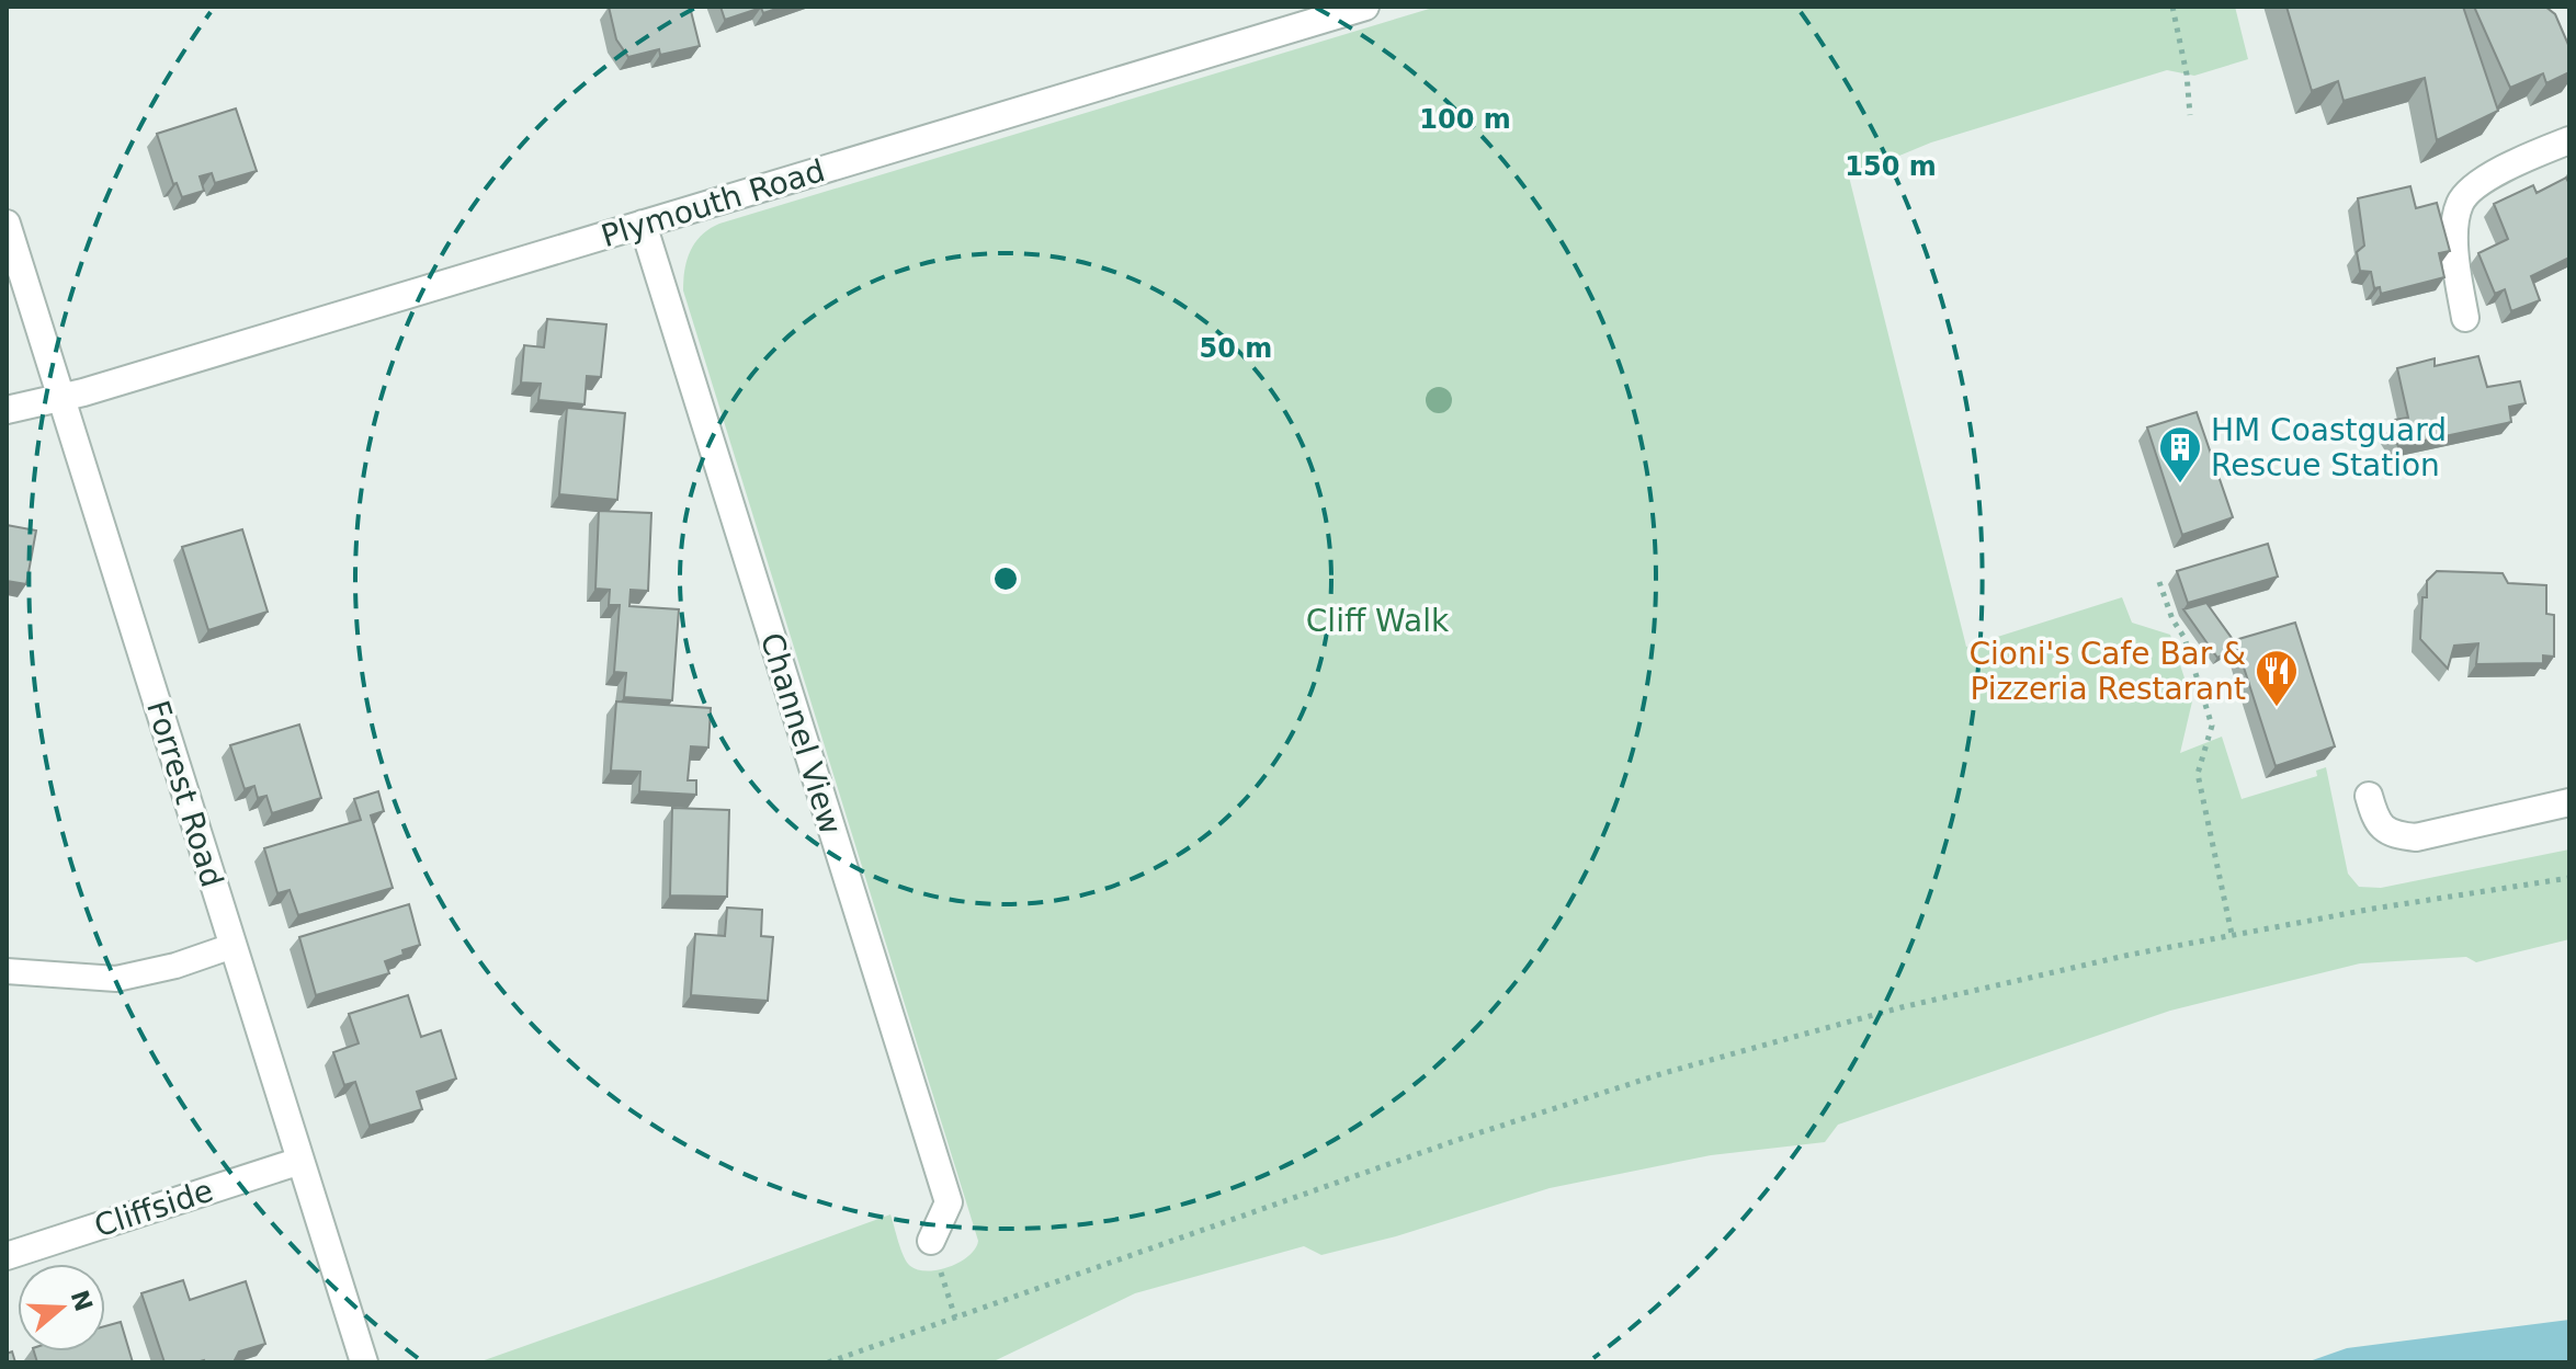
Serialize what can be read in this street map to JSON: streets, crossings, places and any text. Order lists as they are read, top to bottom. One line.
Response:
{"streets":{"street":["Plymouth Road","Channel View","Forrest Road","Cliffside"]},"crossings":[["Plymouth Road","Channel View"],["Plymouth Road","Forrest Road"],["Forrest Road","Cliffside"]],"parks":["Cliff Walk"],"places":{"building":["HM Coastguard Rescue Station"],"restaurant":["Cioni's Cafe Bar & Pizzeria Restarant"]},"north":"right","rings":["100 m","150 m","50 m"]}
